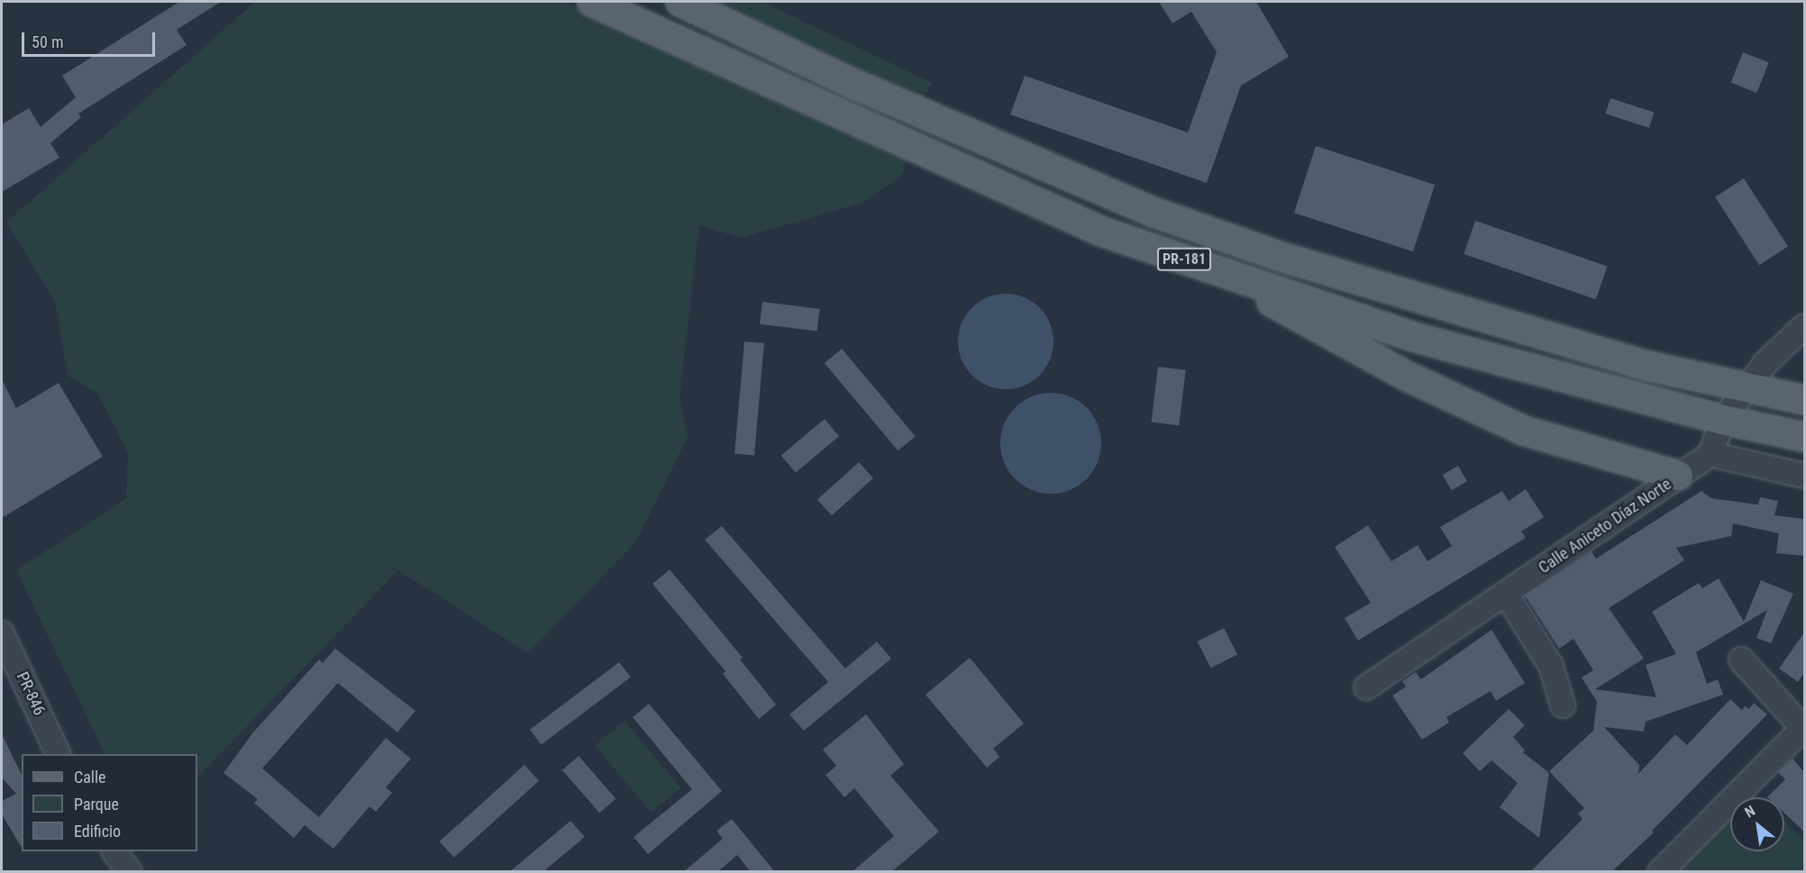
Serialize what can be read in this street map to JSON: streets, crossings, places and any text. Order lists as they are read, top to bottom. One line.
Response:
{"streets":{"main road":["PR-181"],"street":["Calle Aniceto Díaz Norte","PR-846"]},"legend":["Calle","Parque","Edificio"],"scale_bar":"50 m","north":"top left"}
